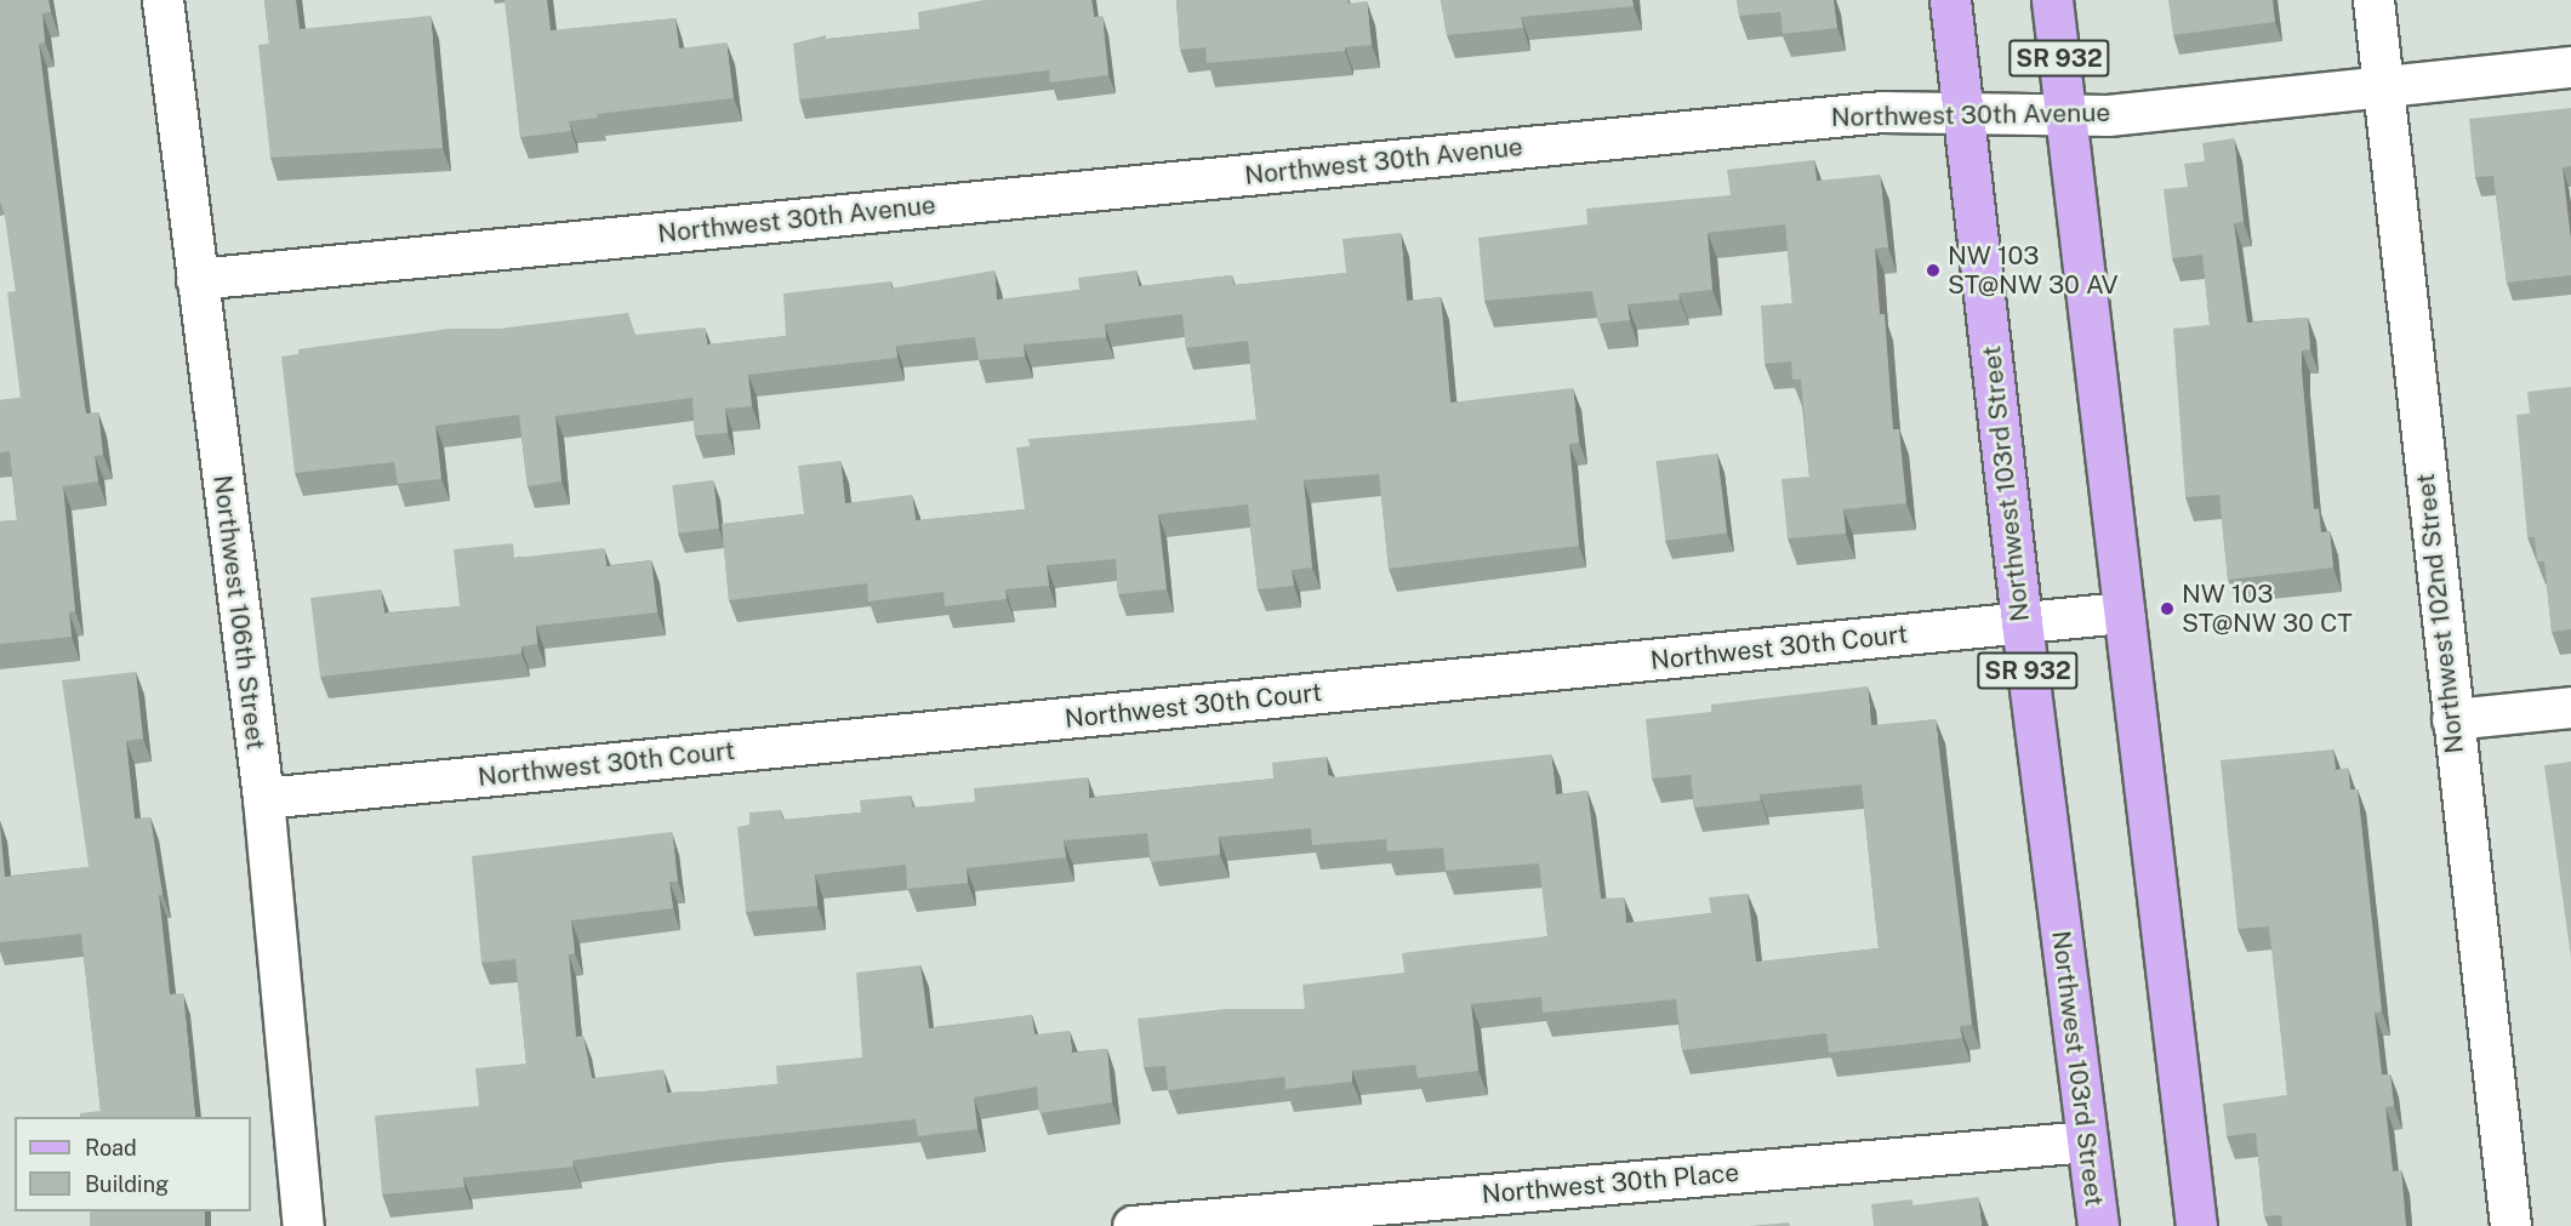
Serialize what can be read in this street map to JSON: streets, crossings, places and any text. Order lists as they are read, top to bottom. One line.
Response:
{"streets":{"main road":["SR 932","Northwest 103rd Street"],"street":["Northwest 30th Avenue","Northwest 106th Street","Northwest 102nd Street","Northwest 30th Court","Northwest 30th Place"]},"crossings":[["SR 932","Northwest 30th Avenue"],["SR 932","Northwest 30th Court"],["Northwest 30th Avenue","Northwest 103rd Street"],["Northwest 30th Avenue","Northwest 106th Street"],["Northwest 30th Avenue","Northwest 102nd Street"],["Northwest 103rd Street","Northwest 30th Court"],["Northwest 103rd Street","Northwest 30th Place"],["Northwest 106th Street","Northwest 30th Court"]],"places":["NW 103 ST@NW 30 AV","NW 103 ST@NW 30 CT"],"legend":["Road","Building"]}
